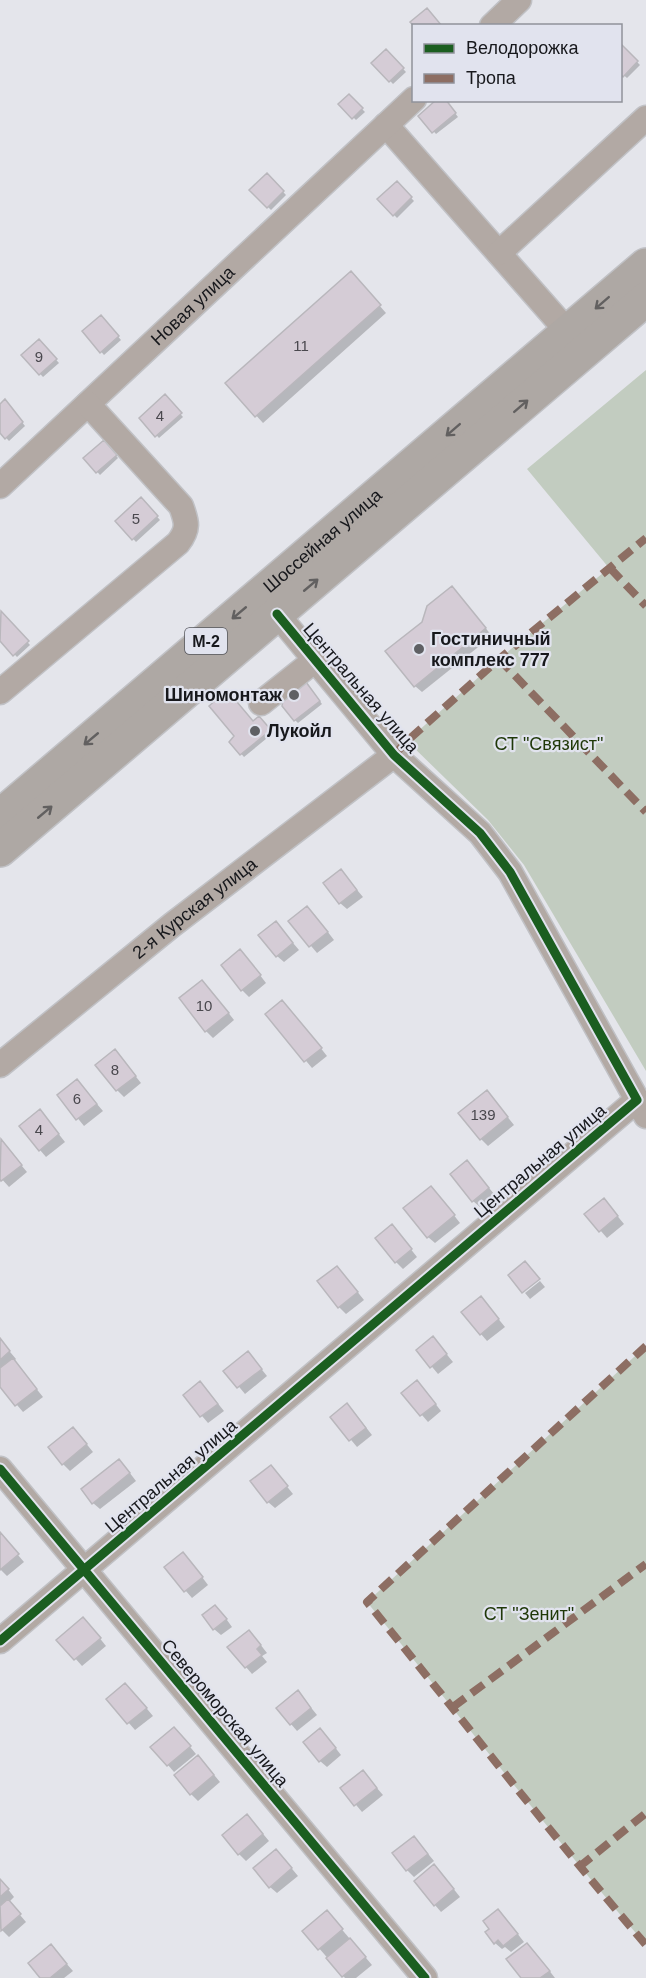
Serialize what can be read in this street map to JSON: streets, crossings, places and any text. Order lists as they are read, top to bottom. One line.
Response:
{"streets":{"highway":["Шоссейная улица","М-2"],"street":["Новая улица","Центральная улица","2-я Курская улица","Североморская улица"]},"crossings":[["Шоссейная улица","Центральная улица"],["Центральная улица","2-я Курская улица"],["Центральная улица","Североморская улица"]],"parks":["СТ \"Связист\"","СТ \"Зенит\""],"places":["Гостиничный комплекс 777","Шиномонтаж","Лукойл"],"house_numbers":["11","9","4","5","10","8","6","139","4"],"legend":["Велодорожка","Тропа"]}
